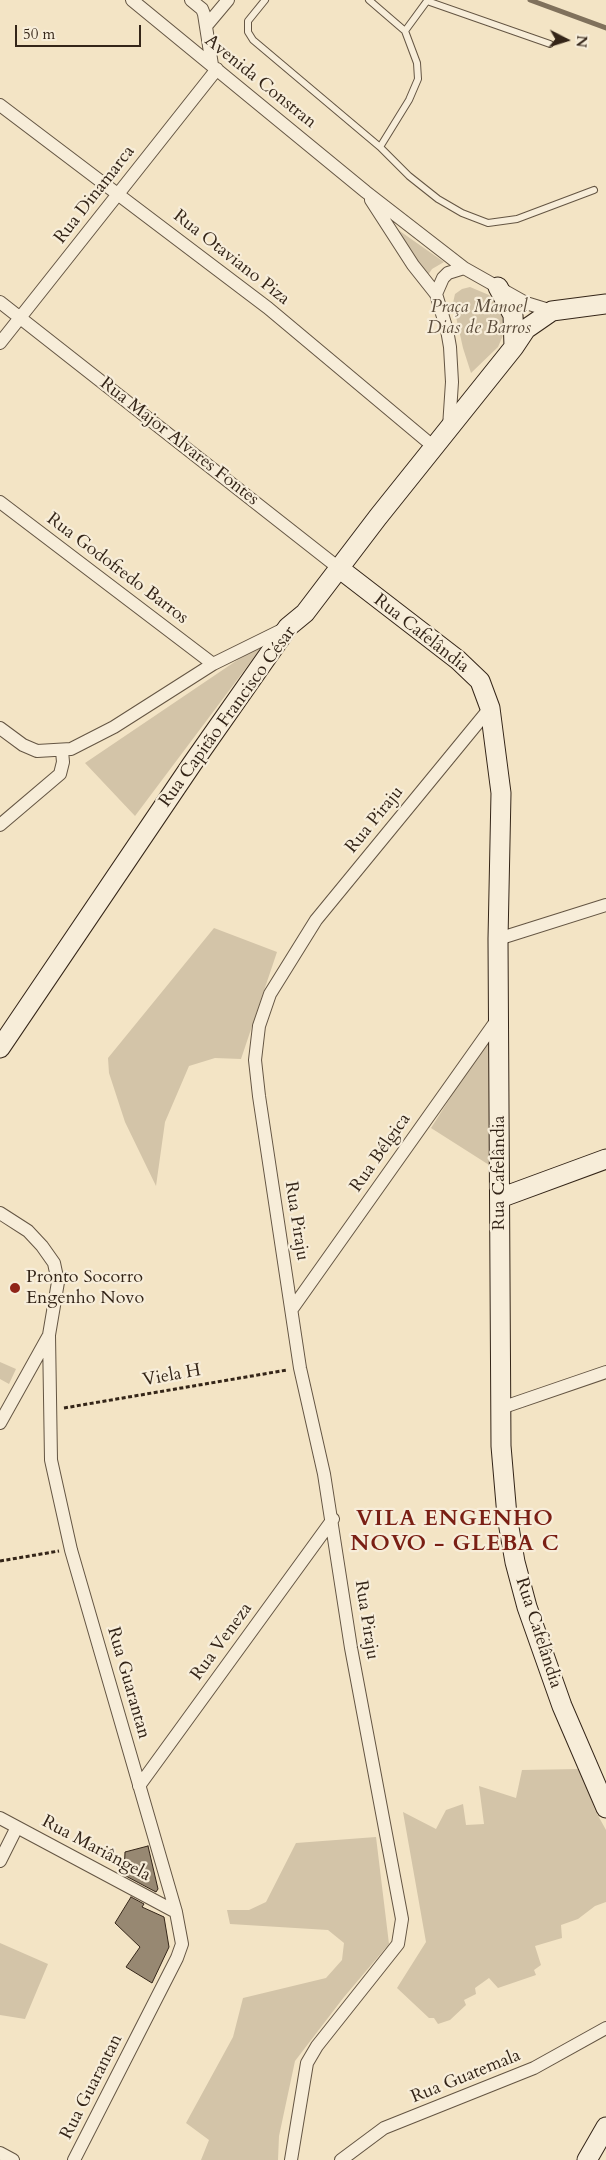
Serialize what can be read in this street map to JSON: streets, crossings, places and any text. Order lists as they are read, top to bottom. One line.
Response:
{"streets":{"street":["Avenida Constran","Rua Dinamarca","Rua Otaviano Piza","Rua Major Alvares Fontes","Rua Godofredo Barros","Rua Cafelândia","Rua Capitão Francisco César","Rua Piraju","Rua Bélgica","Rua Veneza","Rua Guarantan","Rua Mariângela","Rua Guatemala"],"path":["Viela H"]},"crossings":[["Avenida Constran","Rua Dinamarca"],["Avenida Constran","Rua Capitão Francisco César"],["Rua Dinamarca","Rua Otaviano Piza"],["Rua Dinamarca","Rua Major Alvares Fontes"],["Rua Otaviano Piza","Rua Capitão Francisco César"],["Rua Major Alvares Fontes","Rua Cafelândia"],["Rua Major Alvares Fontes","Rua Capitão Francisco César"],["Rua Cafelândia","Rua Piraju"],["Rua Cafelândia","Rua Bélgica"],["Rua Piraju","Rua Bélgica"],["Rua Piraju","Viela H"],["Rua Piraju","Rua Veneza"],["Viela H","Rua Guarantan"],["Rua Veneza","Rua Guarantan"],["Rua Guarantan","Rua Mariângela"]],"districts":["VILA ENGENHO NOVO - GLEBA C"],"parks":["Praça Manoel Dias de Barros"],"places":["Pronto Socorro Engenho Novo"],"scale_bar":"50 m","north":"right"}
